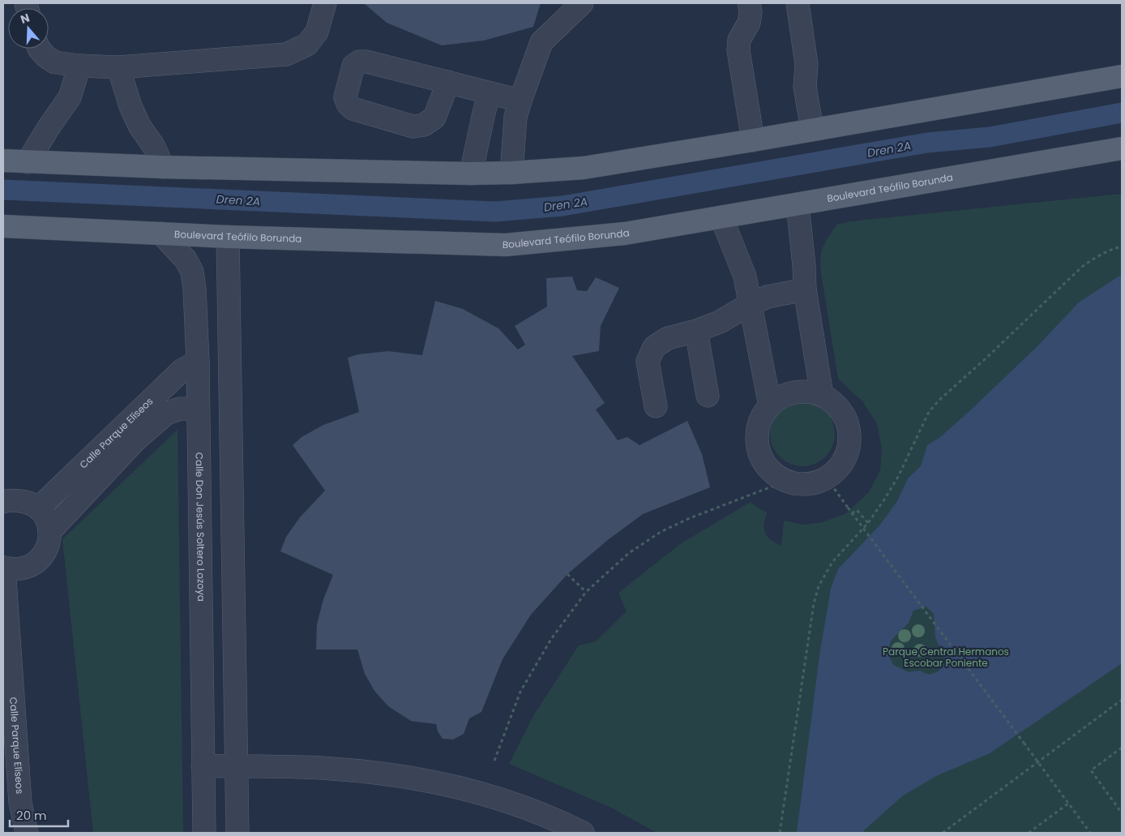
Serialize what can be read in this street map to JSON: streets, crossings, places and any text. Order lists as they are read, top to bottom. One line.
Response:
{"streets":{"main road":["Boulevard Teófilo Borunda"],"street":["Calle Parque Elíseos","Calle Don Jesús Soltero Lozoya"]},"crossings":[["Boulevard Teófilo Borunda","Calle Don Jesús Soltero Lozoya"],["Calle Parque Elíseos","Calle Don Jesús Soltero Lozoya"]],"water":["Dren 2A"],"parks":["Parque Central Hermanos Escobar Poniente"],"scale_bar":"20 m","north":"top"}
